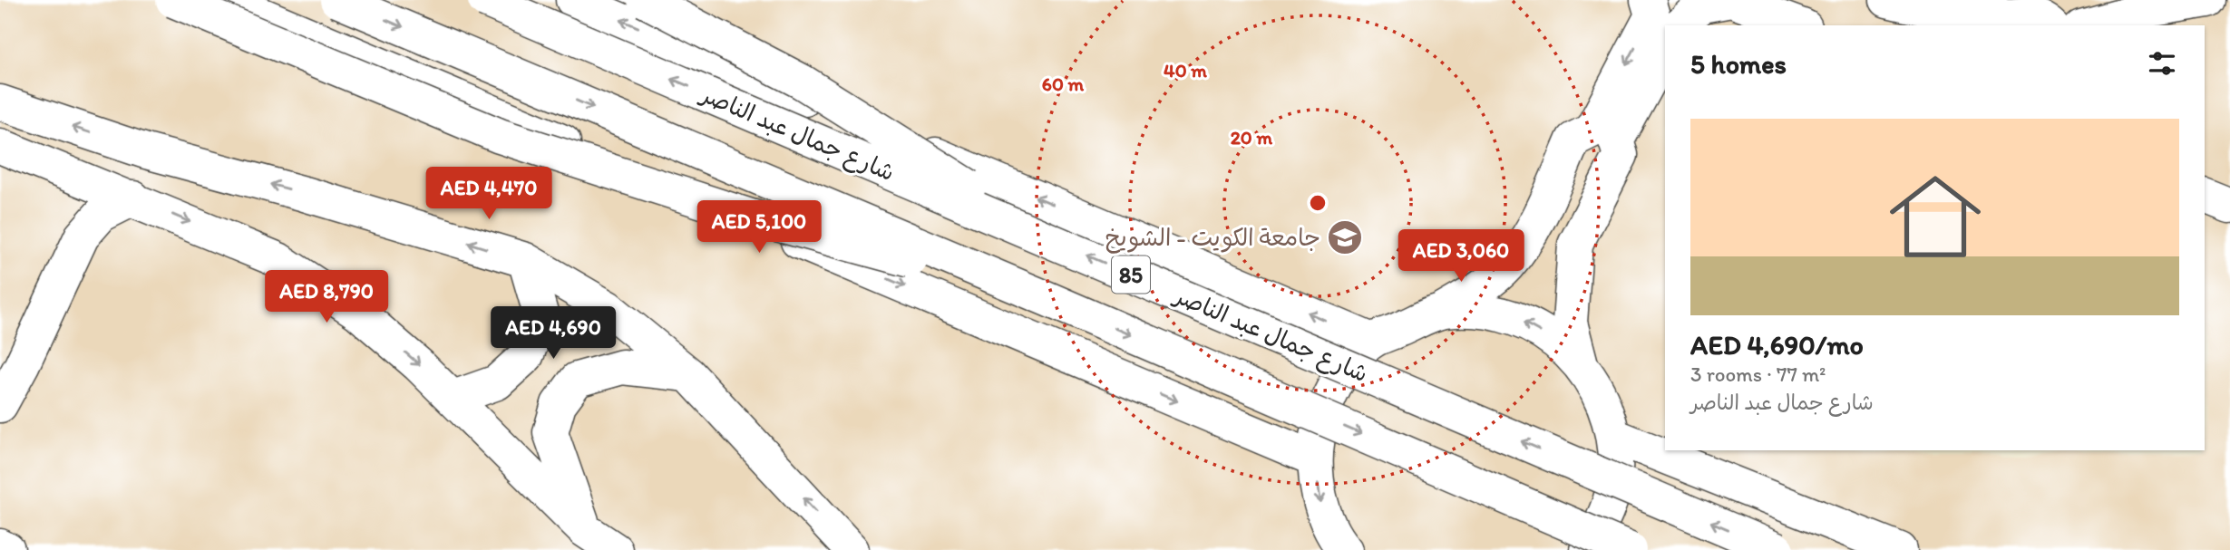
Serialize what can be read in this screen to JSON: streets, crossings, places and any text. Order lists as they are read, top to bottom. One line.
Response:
{"streets":{"main road":["شارع جمال عبد الناصر","85"]},"places":{"school or university":["جامعة الكويت - الشويخ"]},"page":{"heading":"5 homes","list":[{"name":"AED 4,690/mo","note":"3 rooms · 77 m² · شارع جمال عبد الناصر"}],"price":["AED 4,470","AED 5,100","AED 3,060","AED 8,790","AED 4,690"]},"rings":["40 m","60 m","20 m"]}
